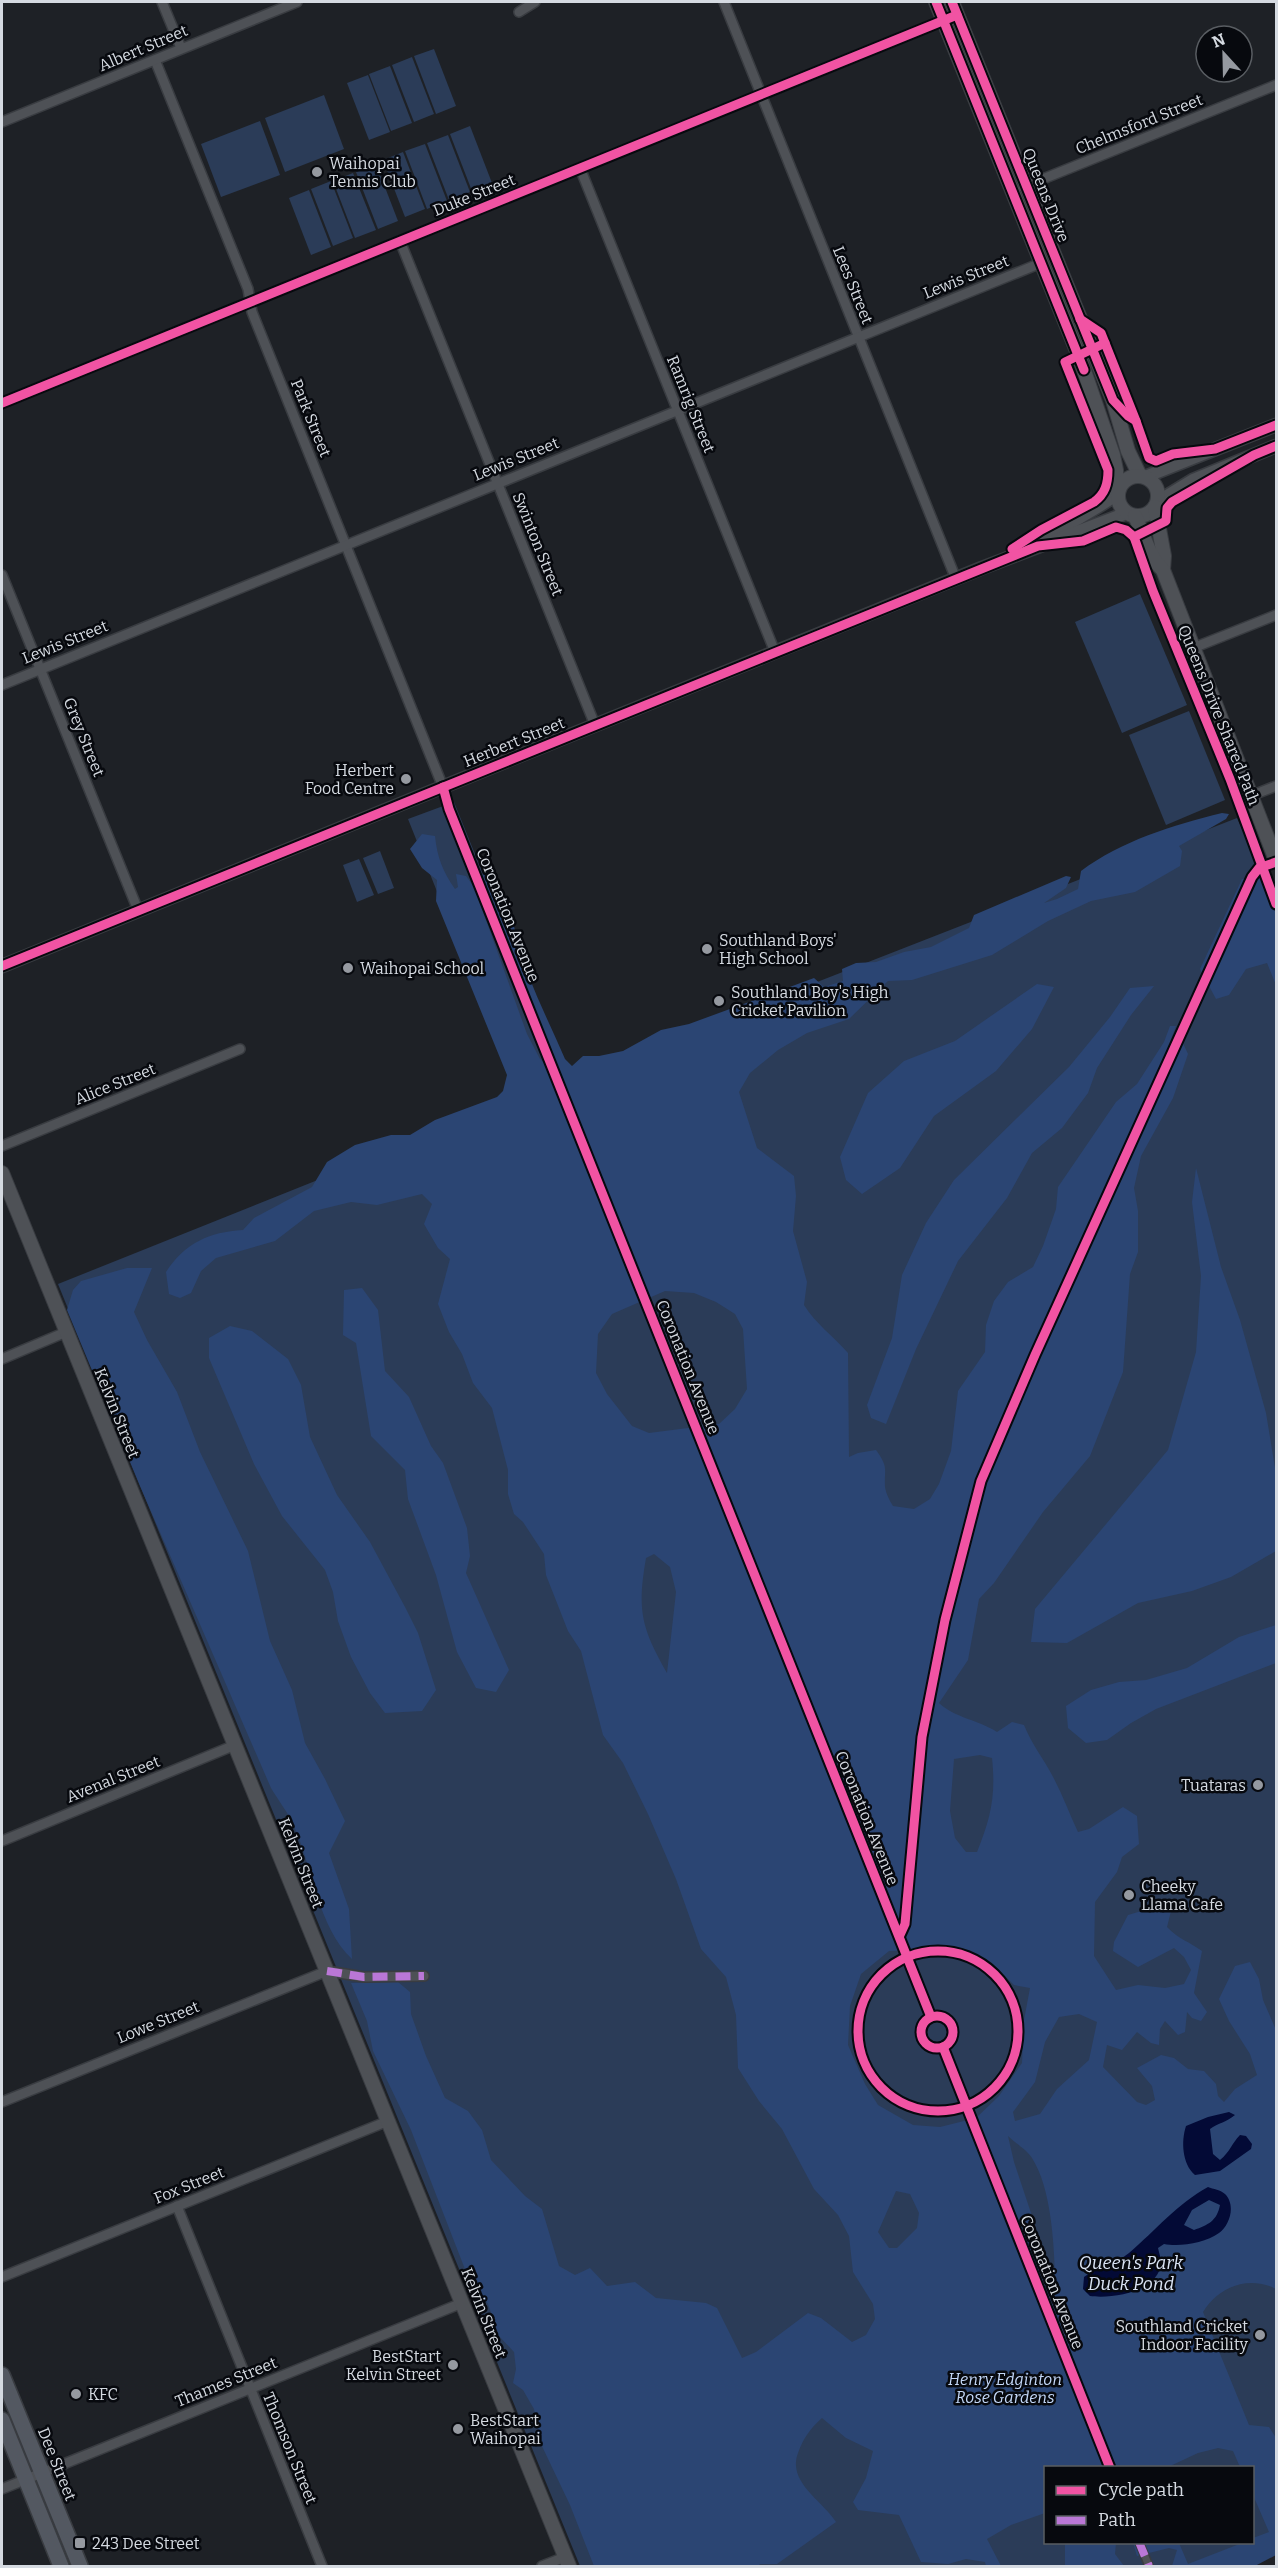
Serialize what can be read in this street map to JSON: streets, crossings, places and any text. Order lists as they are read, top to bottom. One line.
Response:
{"streets":{"main road":["Queens Drive","Herbert Street","Kelvin Street","Dee Street"],"street":["Albert Street","Chelmsford Street","Duke Street","Lewis Street","Lees Street","Ramrig Street","Park Street","Swinton Street","Grey Street","Coronation Avenue","Alice Street","Avenal Street","Lowe Street","Fox Street","Thames Street","Thomson Street"],"cycle path":["Queens Drive Shared Path"]},"crossings":[["Albert Street","Park Street"],["Chelmsford Street","Queens Drive"],["Duke Street","Queens Drive"],["Duke Street","Lees Street"],["Duke Street","Ramrig Street"],["Duke Street","Park Street"],["Duke Street","Swinton Street"],["Queens Drive","Lewis Street"],["Queens Drive","Herbert Street"],["Lewis Street","Lees Street"],["Lewis Street","Ramrig Street"],["Lewis Street","Park Street"],["Lewis Street","Swinton Street"],["Lewis Street","Grey Street"],["Lees Street","Herbert Street"],["Ramrig Street","Herbert Street"],["Park Street","Herbert Street"],["Park Street","Coronation Avenue"],["Swinton Street","Herbert Street"],["Grey Street","Herbert Street"],["Herbert Street","Coronation Avenue"],["Kelvin Street","Avenal Street"],["Kelvin Street","Lowe Street"],["Kelvin Street","Fox Street"],["Kelvin Street","Thames Street"],["Fox Street","Thomson Street"],["Thames Street","Thomson Street"],["Thames Street","Dee Street"]],"water":["Queen's Park Duck Pond"],"parks":["Henry Edginton Rose Gardens"],"places":{"other":["Waihopai Tennis Club","Herbert Food Centre","Southland Boys' High School","Waihopai School","Southland Boy's High Cricket Pavilion","Tuataras","Cheeky Llama Cafe","Southland Cricket Indoor Facility","BestStart Kelvin Street","KFC","BestStart Waihopai"],"transit":["243 Dee Street"]},"legend":["Cycle path","Path"],"north":"top"}
